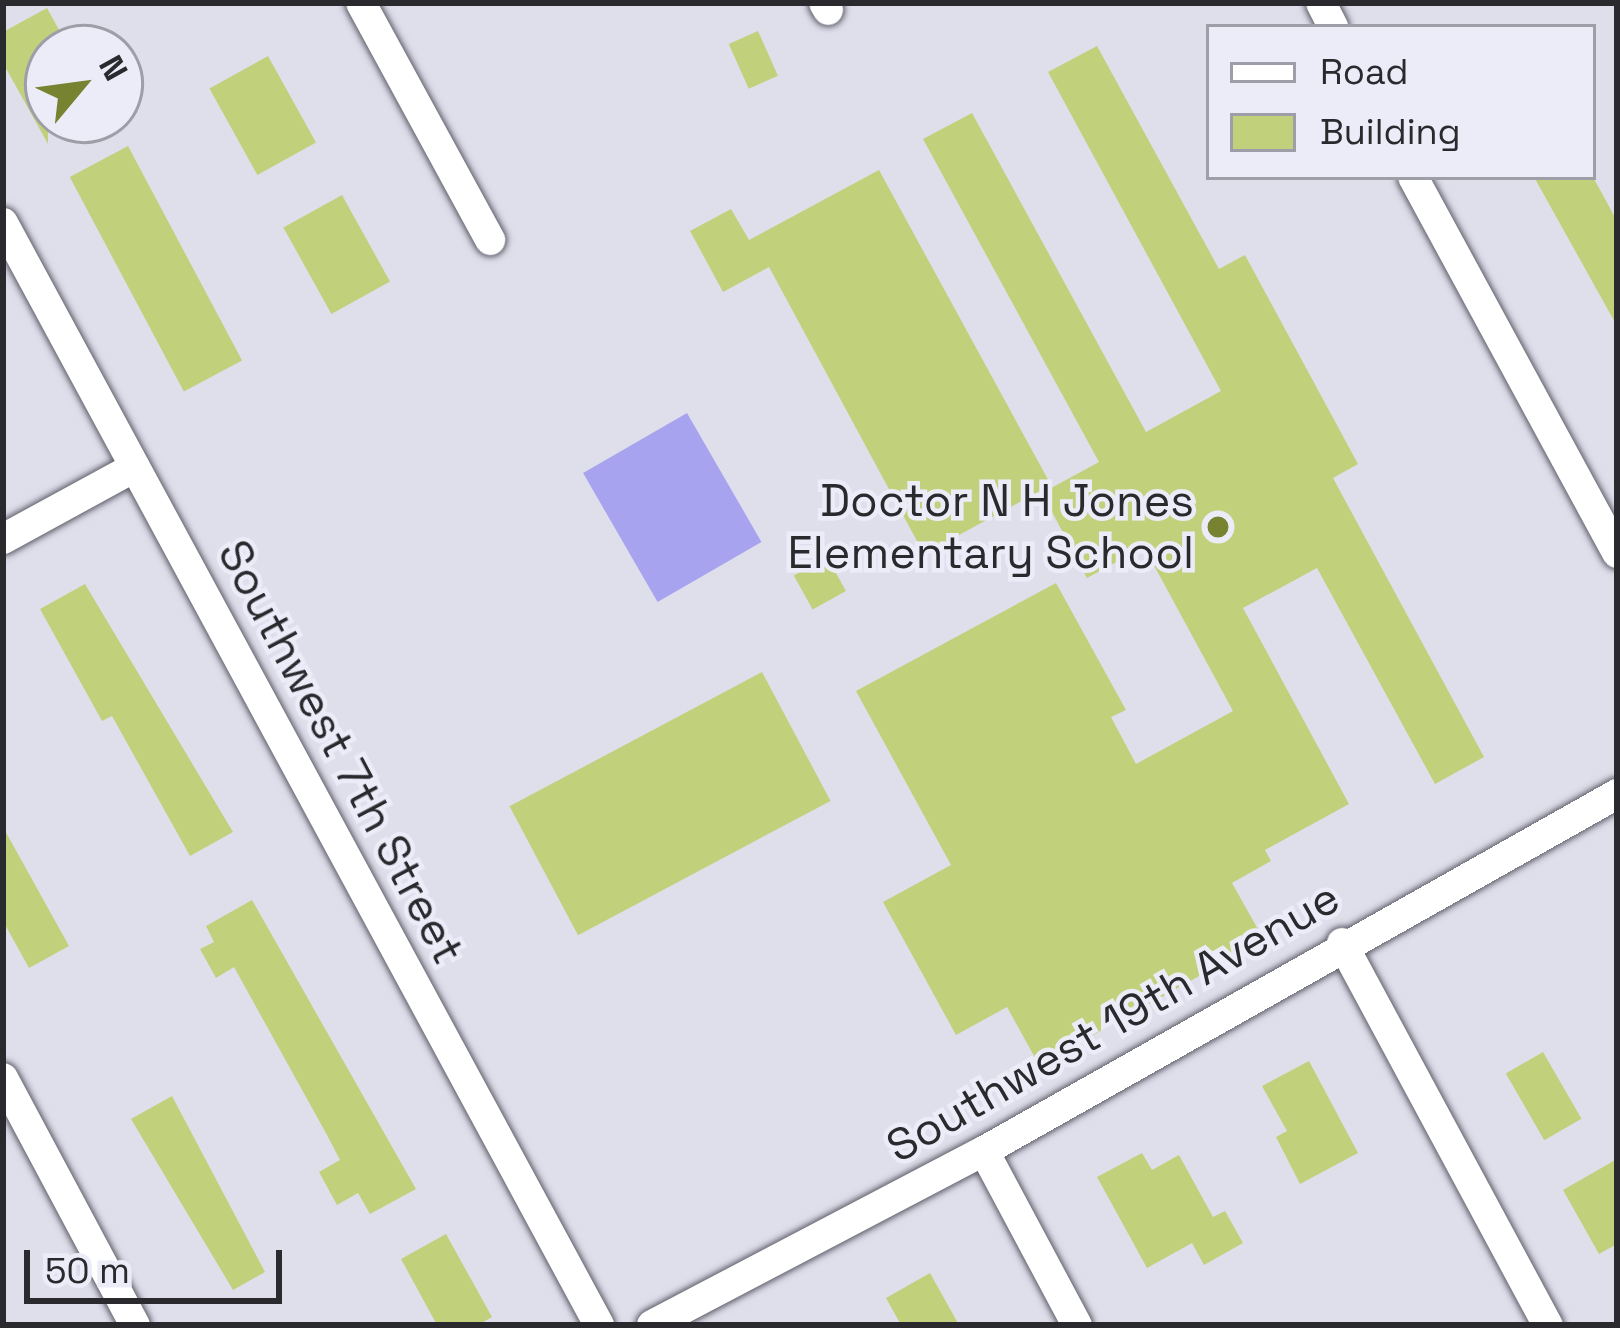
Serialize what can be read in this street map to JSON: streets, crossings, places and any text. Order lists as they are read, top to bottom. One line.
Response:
{"streets":{"street":["Southwest 7th Street","Southwest 19th Avenue"]},"places":["Doctor N H Jones Elementary School"],"legend":["Road","Building"],"scale_bar":"50 m","north":"top right"}
